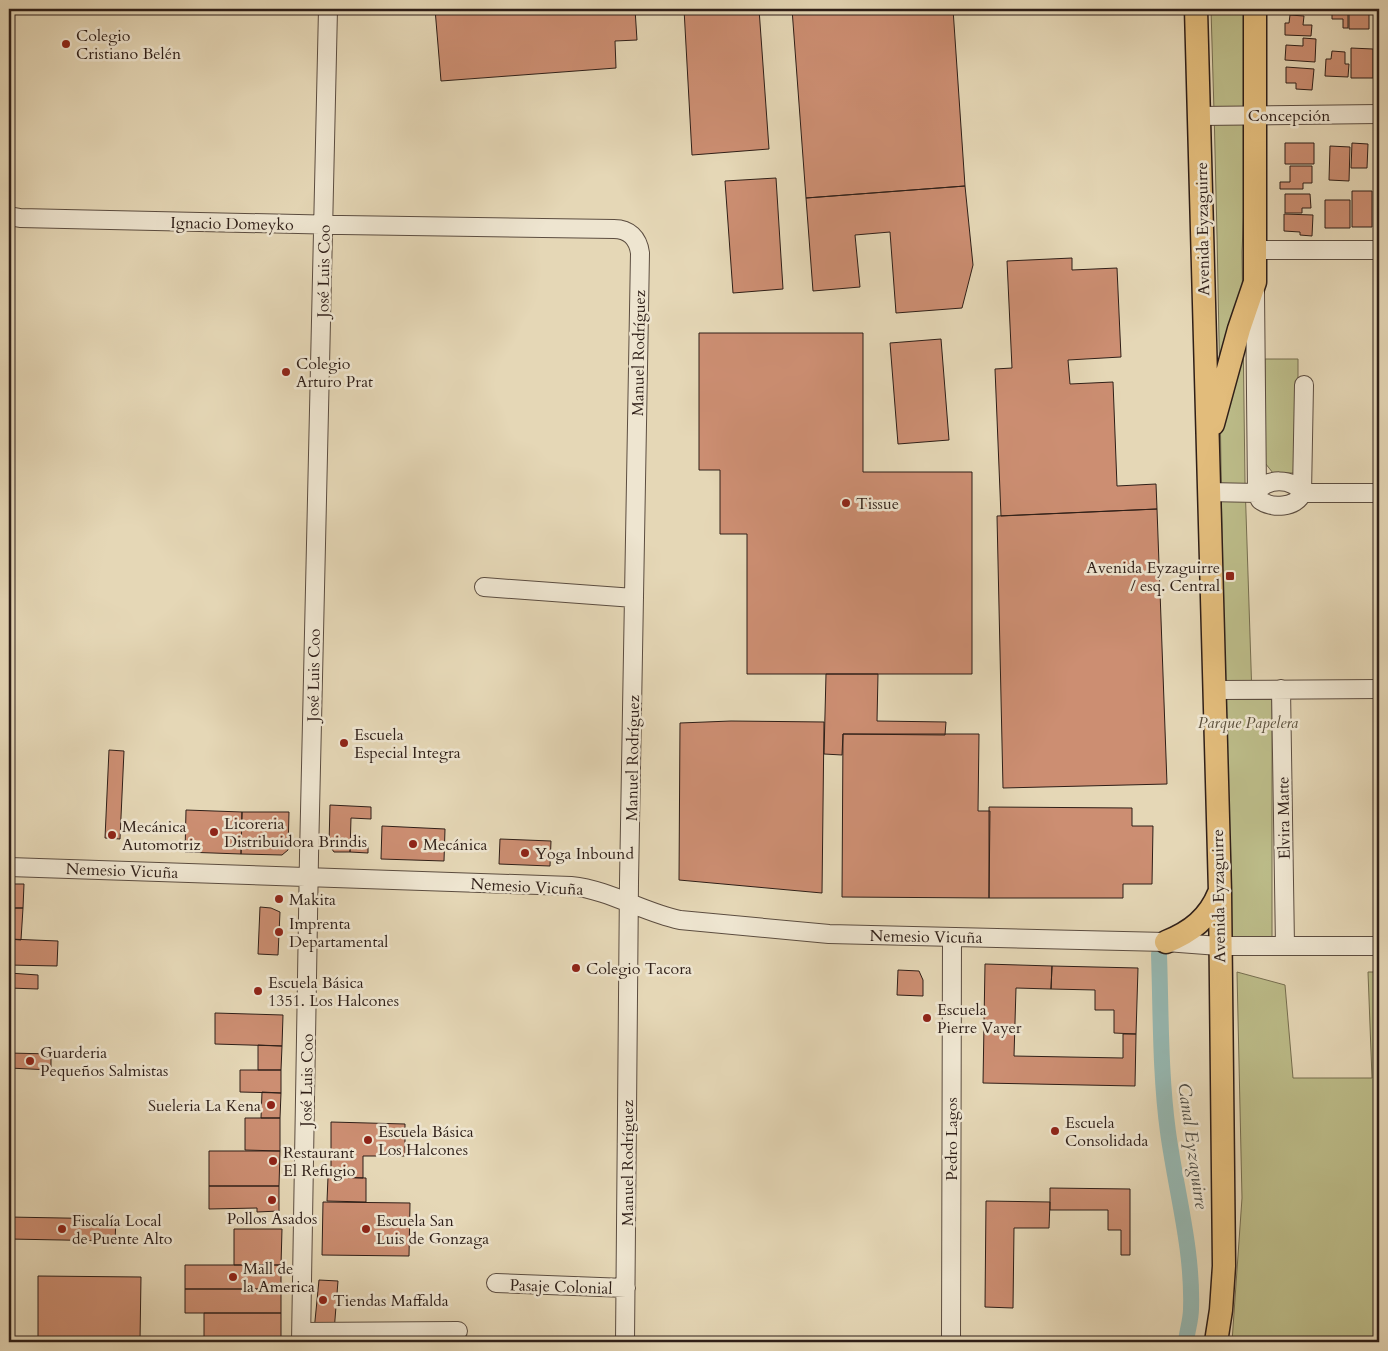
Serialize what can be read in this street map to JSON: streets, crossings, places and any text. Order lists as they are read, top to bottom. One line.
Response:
{"streets":{"main road":["Avenida Eyzaguirre"],"street":["Concepción","Ignacio Domeyko","José Luis Coo","Manuel Rodríguez","Elvira Matte","Nemesio Vicuña","Pedro Lagos","Pasaje Colonial"]},"crossings":[["Concepción","Avenida Eyzaguirre"],["Ignacio Domeyko","José Luis Coo"],["Ignacio Domeyko","Manuel Rodríguez"],["Avenida Eyzaguirre","Nemesio Vicuña"],["José Luis Coo","Nemesio Vicuña"],["Manuel Rodríguez","Nemesio Vicuña"],["Manuel Rodríguez","Pasaje Colonial"],["Elvira Matte","Nemesio Vicuña"],["Nemesio Vicuña","Pedro Lagos"]],"water":["Canal Eyzaguirre"],"parks":["Parque Papelera"],"places":{"other":["Colegio Cristiano Belén","Colegio Arturo Prat","Tissue","Escuela Especial Integra","Licoreria Distribuidora Brindis","Mecánica Automotriz","Mecánica","Yoga Inbound","Makita","Imprenta Departamental","Colegio Tacora","Escuela Básica 1351. Los Halcones","Escuela Pierre Vayer","Guarderia Pequeños Salmistas","Sueleria La Kena","Escuela Consolidada","Escuela Básica Los Halcones","Restaurant El Refugio","Pollos Asados","Fiscalía Local de Puente Alto","Escuela San Luis de Gonzaga","Mall de la America","Tiendas Maffalda"],"transit":["Avenida Eyzaguirre / esq. Central"]}}
